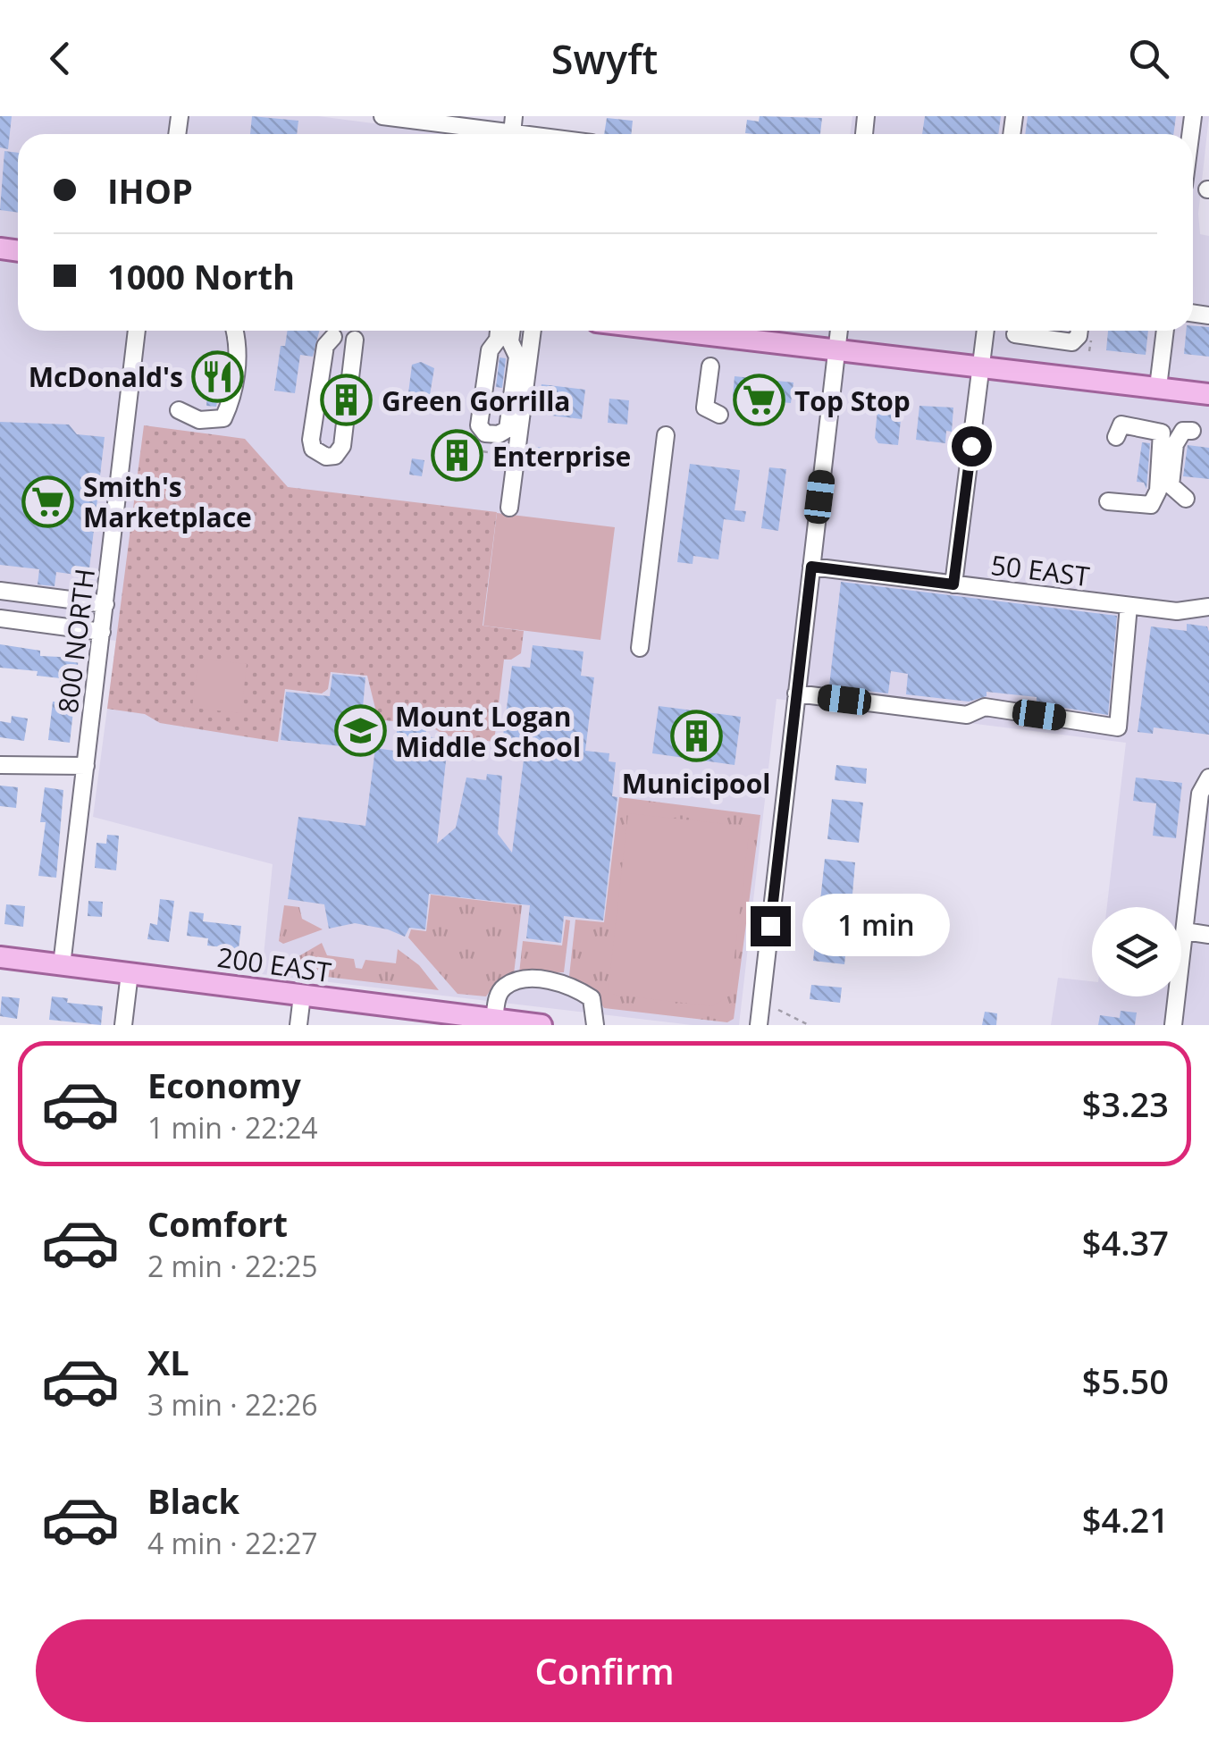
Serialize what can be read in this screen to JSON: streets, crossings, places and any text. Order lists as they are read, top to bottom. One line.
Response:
{"streets":{"main road":["200 EAST"],"street":["50 EAST","800 NORTH"]},"crossings":[["800 NORTH","200 EAST"]],"places":{"restaurant":["McDonald's"],"building":["Green Gorrilla","Enterprise","Municipool"],"supermarket":["Top Stop","Smith's Marketplace"],"school or university":["Mount Logan Middle School"]},"page":{"header":"Swyft","banner":["IHOP","1000 North"],"bubble":"1 min","list":[{"name":"Economy","note":"1 min · 22:24","value":"$3.23"},{"name":"Comfort","note":"2 min · 22:25","value":"$4.37"},{"name":"XL","note":"3 min · 22:26","value":"$5.50"},{"name":"Black","note":"4 min · 22:27","value":"$4.21"}],"buttons":"Confirm"}}
